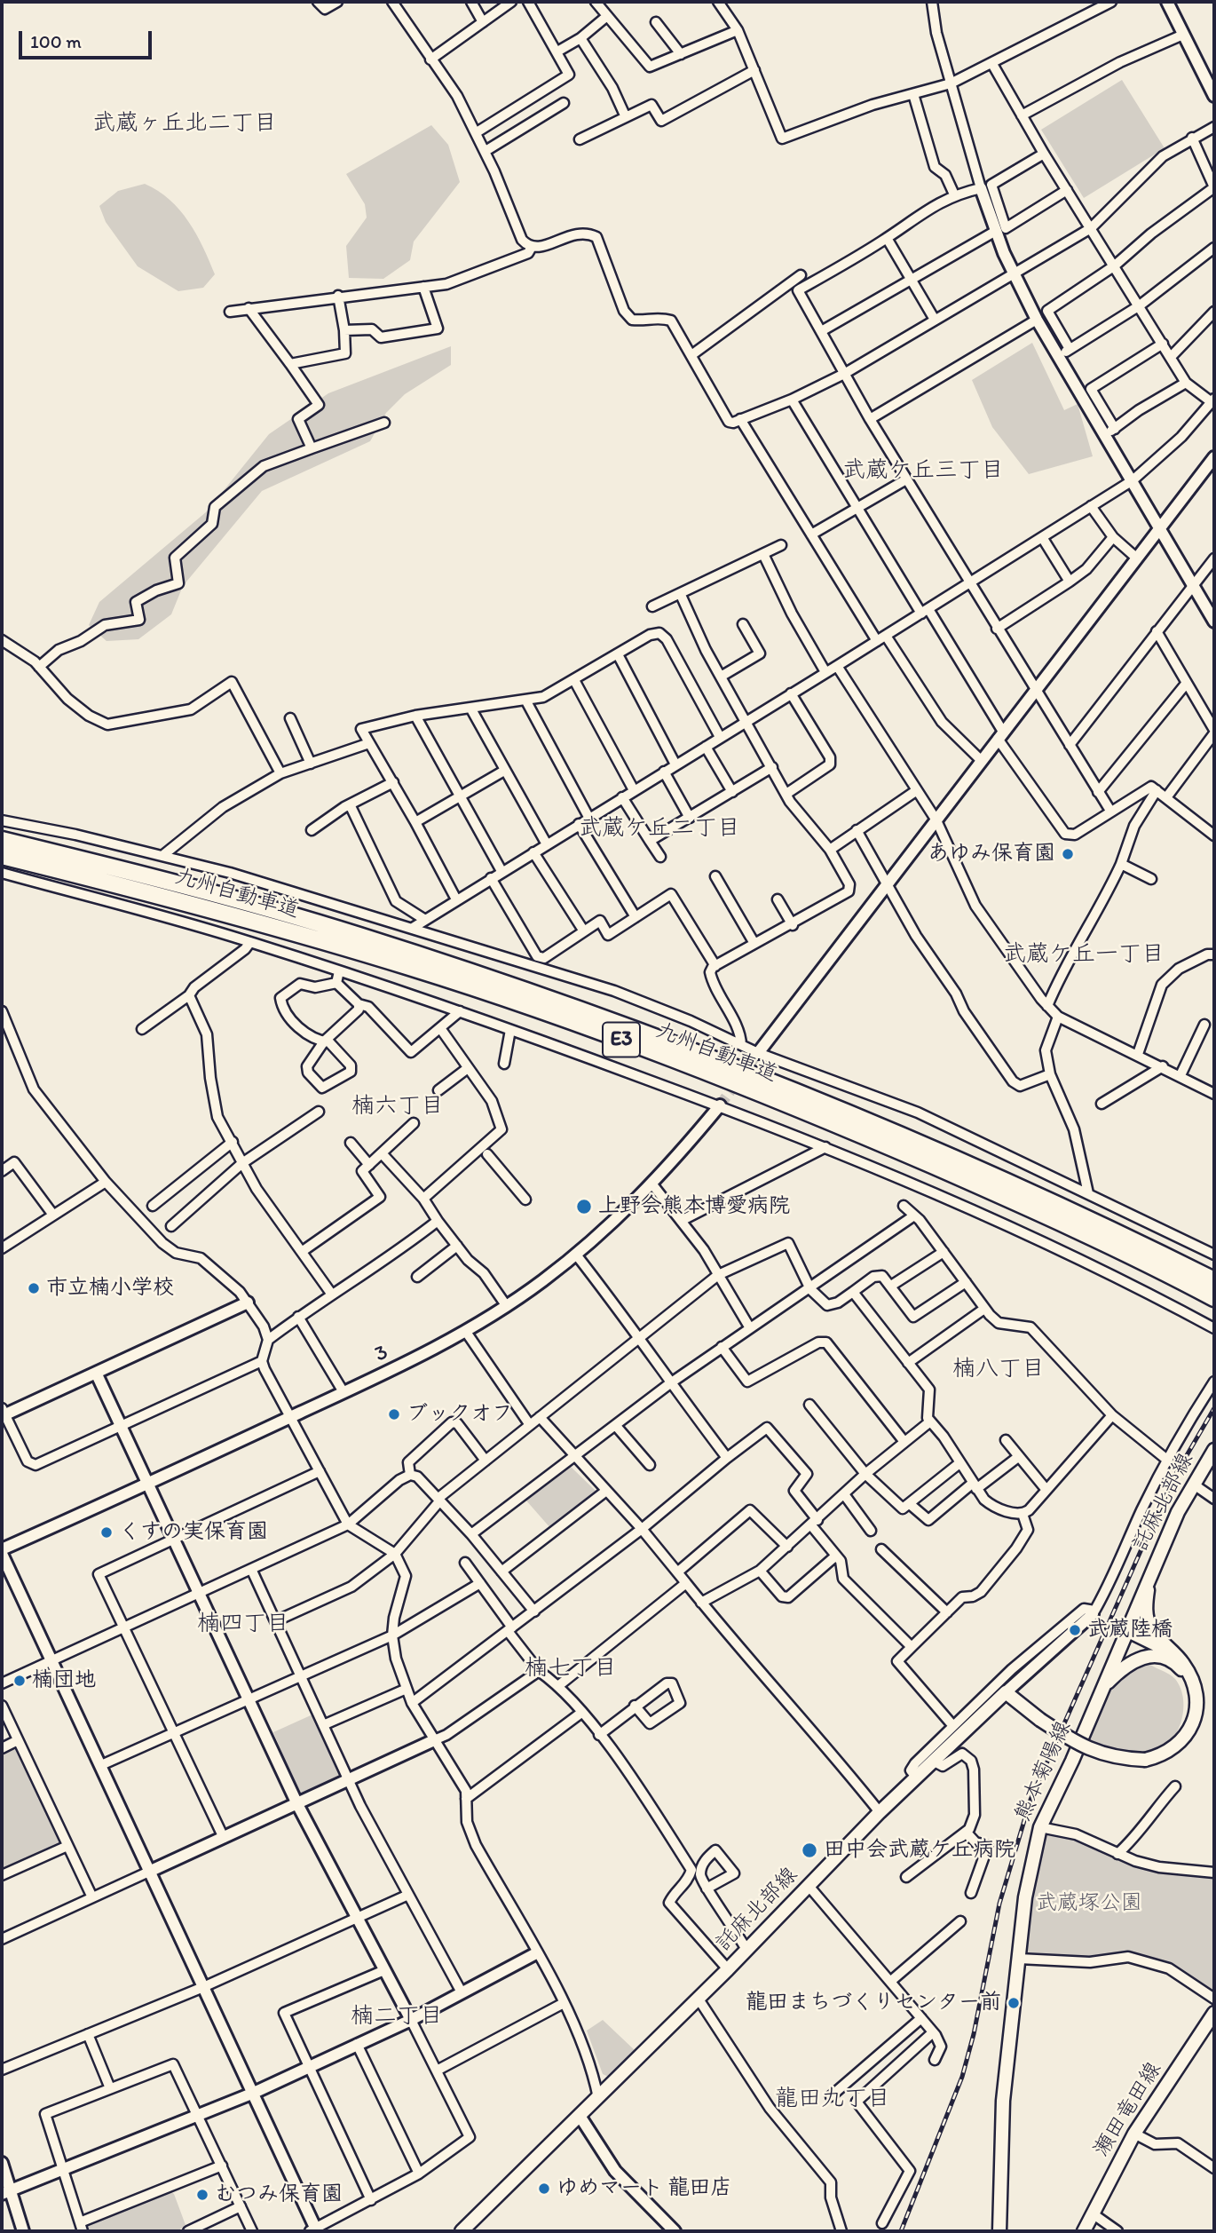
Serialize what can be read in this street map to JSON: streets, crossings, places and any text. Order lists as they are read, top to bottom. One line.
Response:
{"streets":{"highway":["九州自動車道","E3"],"main road":["託麻北部線","熊本菊陽線","瀬田竜田線"],"street":["3"]},"crossings":[["託麻北部線","熊本菊陽線"]],"districts":["武蔵ヶ丘北二丁目","武蔵ケ丘三丁目","武蔵ケ丘二丁目","武蔵ケ丘一丁目","楠六丁目","楠八丁目","楠四丁目","楠七丁目","楠二丁目","龍田九丁目"],"parks":["武蔵塚公園"],"places":["あゆみ保育園","上野会熊本博愛病院","市立楠小学校","ブックオフ","くすの実保育園","武蔵陸橋","楠団地","田中会武蔵ケ丘病院","龍田まちづくりセンター前","ゆめマート 龍田店","むつみ保育園"],"scale_bar":"100 m"}
